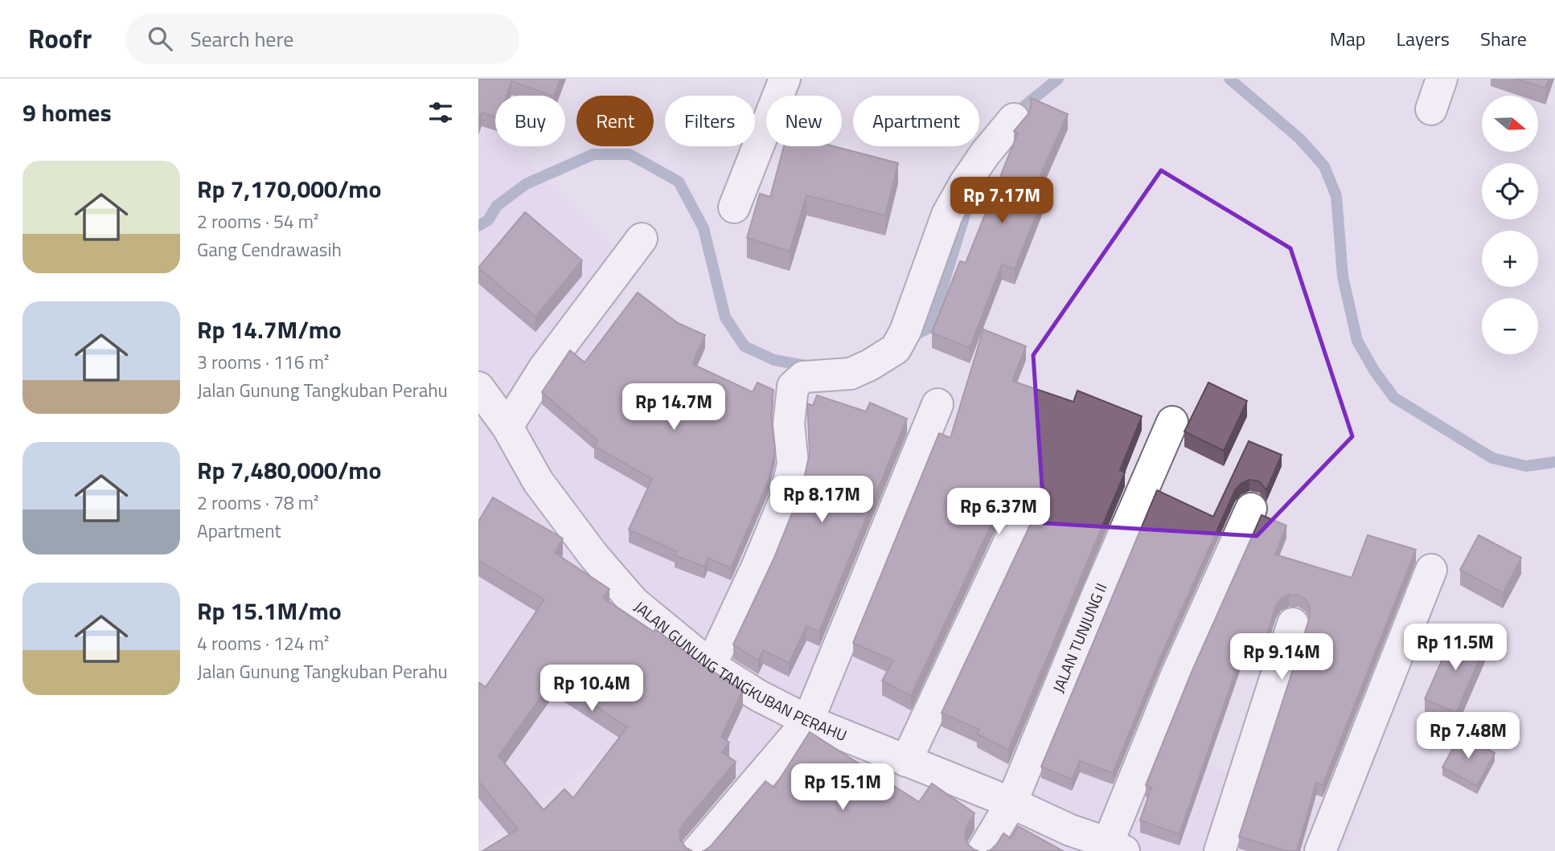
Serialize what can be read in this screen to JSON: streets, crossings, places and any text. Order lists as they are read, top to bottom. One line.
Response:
{"streets":{"street":["JALAN TUNJUNG II","JALAN GUNUNG TANGKUBAN PERAHU"]},"crossings":[["JALAN TUNJUNG II","JALAN GUNUNG TANGKUBAN PERAHU"]],"north":"right","page":{"header":"Roofr","search":"Search here","nav":["Map","Layers","Share"],"heading":"9 homes","map_buttons":["+","−"],"chip":["Buy","Rent","Filters","New","Apartment"],"list":[{"name":"Rp 7,170,000/mo","note":"2 rooms · 54 m² · Gang Cendrawasih"},{"name":"Rp 14.7M/mo","note":"3 rooms · 116 m² · Jalan Gunung Tangkuban Perahu"},{"name":"Rp 7,480,000/mo","note":"2 rooms · 78 m² · Apartment"},{"name":"Rp 15.1M/mo","note":"4 rooms · 124 m² · Jalan Gunung Tangkuban Perahu"}],"price":["Rp 7.17M","Rp 14.7M","Rp 8.17M","Rp 6.37M","Rp 11.5M","Rp 9.14M","Rp 10.4M","Rp 7.48M","Rp 15.1M"]}}
